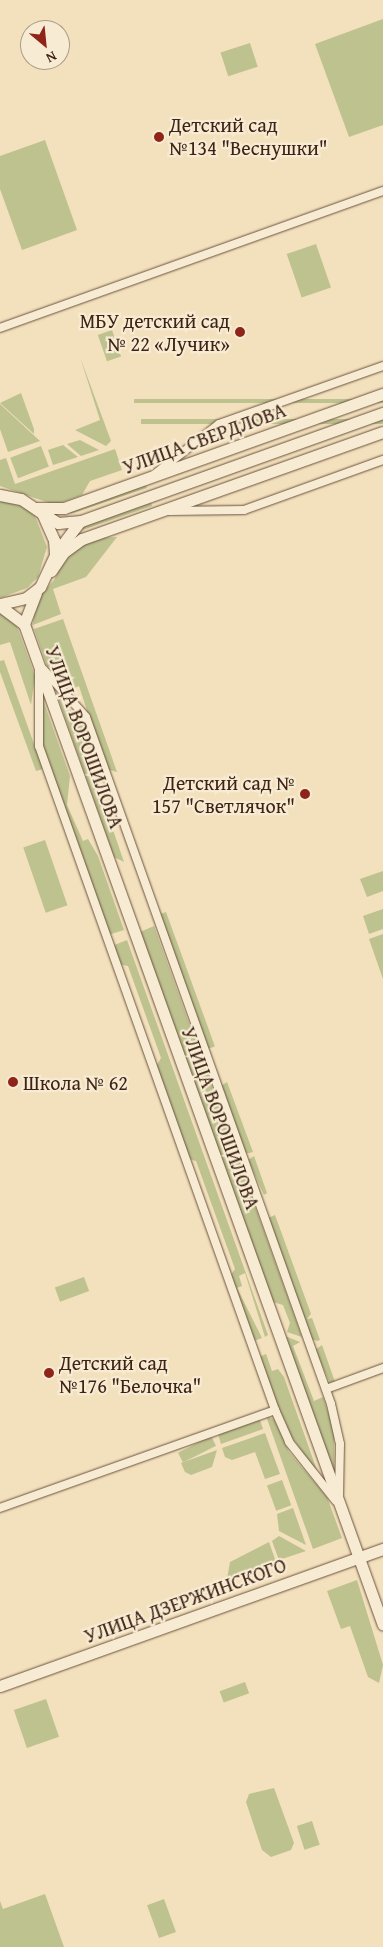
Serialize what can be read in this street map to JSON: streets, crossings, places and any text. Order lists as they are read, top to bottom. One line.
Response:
{"streets":{"main road":["УЛИЦА СВЕРДЛОВА","УЛИЦА ВОРОШИЛОВА","УЛИЦА ДЗЕРЖИНСКОГО"]},"crossings":[["УЛИЦА ВОРОШИЛОВА","УЛИЦА ДЗЕРЖИНСКОГО"]],"places":["Детский сад №134 \"Веснушки\"","МБУ детский сад № 22 «Лучик»","Детский сад № 157 \"Светлячок\"","Школа № 62","Детский сад №176 \"Белочка\""],"north":"bottom right"}
